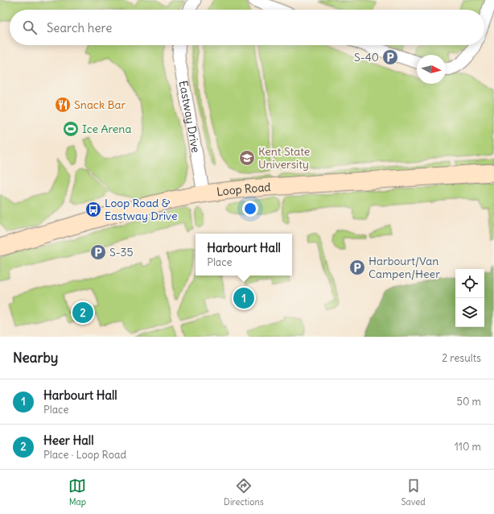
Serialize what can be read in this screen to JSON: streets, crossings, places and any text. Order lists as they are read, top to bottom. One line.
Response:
{"streets":{"street":["Eastway Drive","Loop Road"]},"crossings":[["Eastway Drive","Loop Road"]],"places":{"parking":["S-40","S-35","Harbourt/Van Campen/Heer"],"restaurant":["Snack Bar"],"sports":["Ice Arena"],"school or university":["Kent State University"],"bus stop":["Loop Road & Eastway Drive"]},"north":"right","page":{"search":"Search here","popup":["Harbourt Hall","Place"],"pins":["1","2"],"heading":["Nearby","2 results"],"list":[{"mark":"1","name":"Harbourt Hall","note":"Place","value":"50 m"},{"mark":"2","name":"Heer Hall","note":"Place · Loop Road","value":"110 m"}],"nav":["Map","Directions","Saved"]}}
